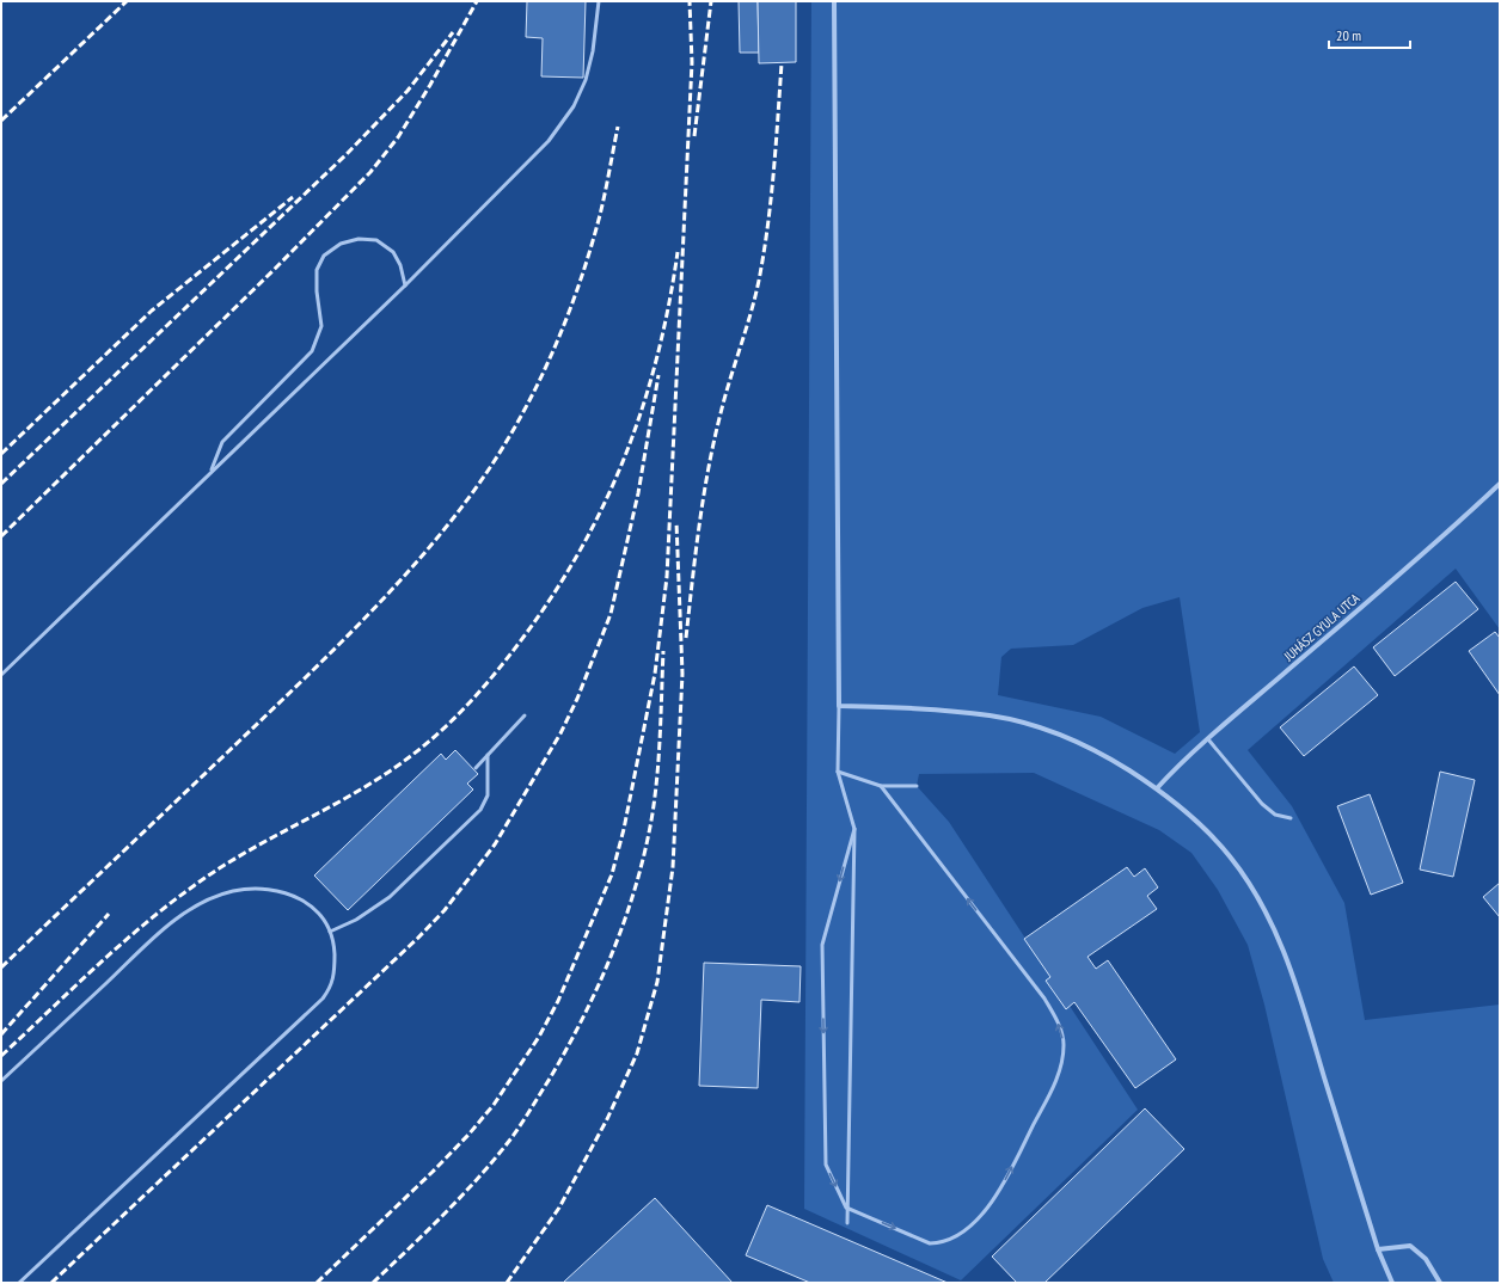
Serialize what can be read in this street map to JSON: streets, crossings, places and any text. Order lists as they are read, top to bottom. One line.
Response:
{"streets":{"street":["JUHÁSZ GYULA UTCA"]},"scale_bar":"20 m"}
